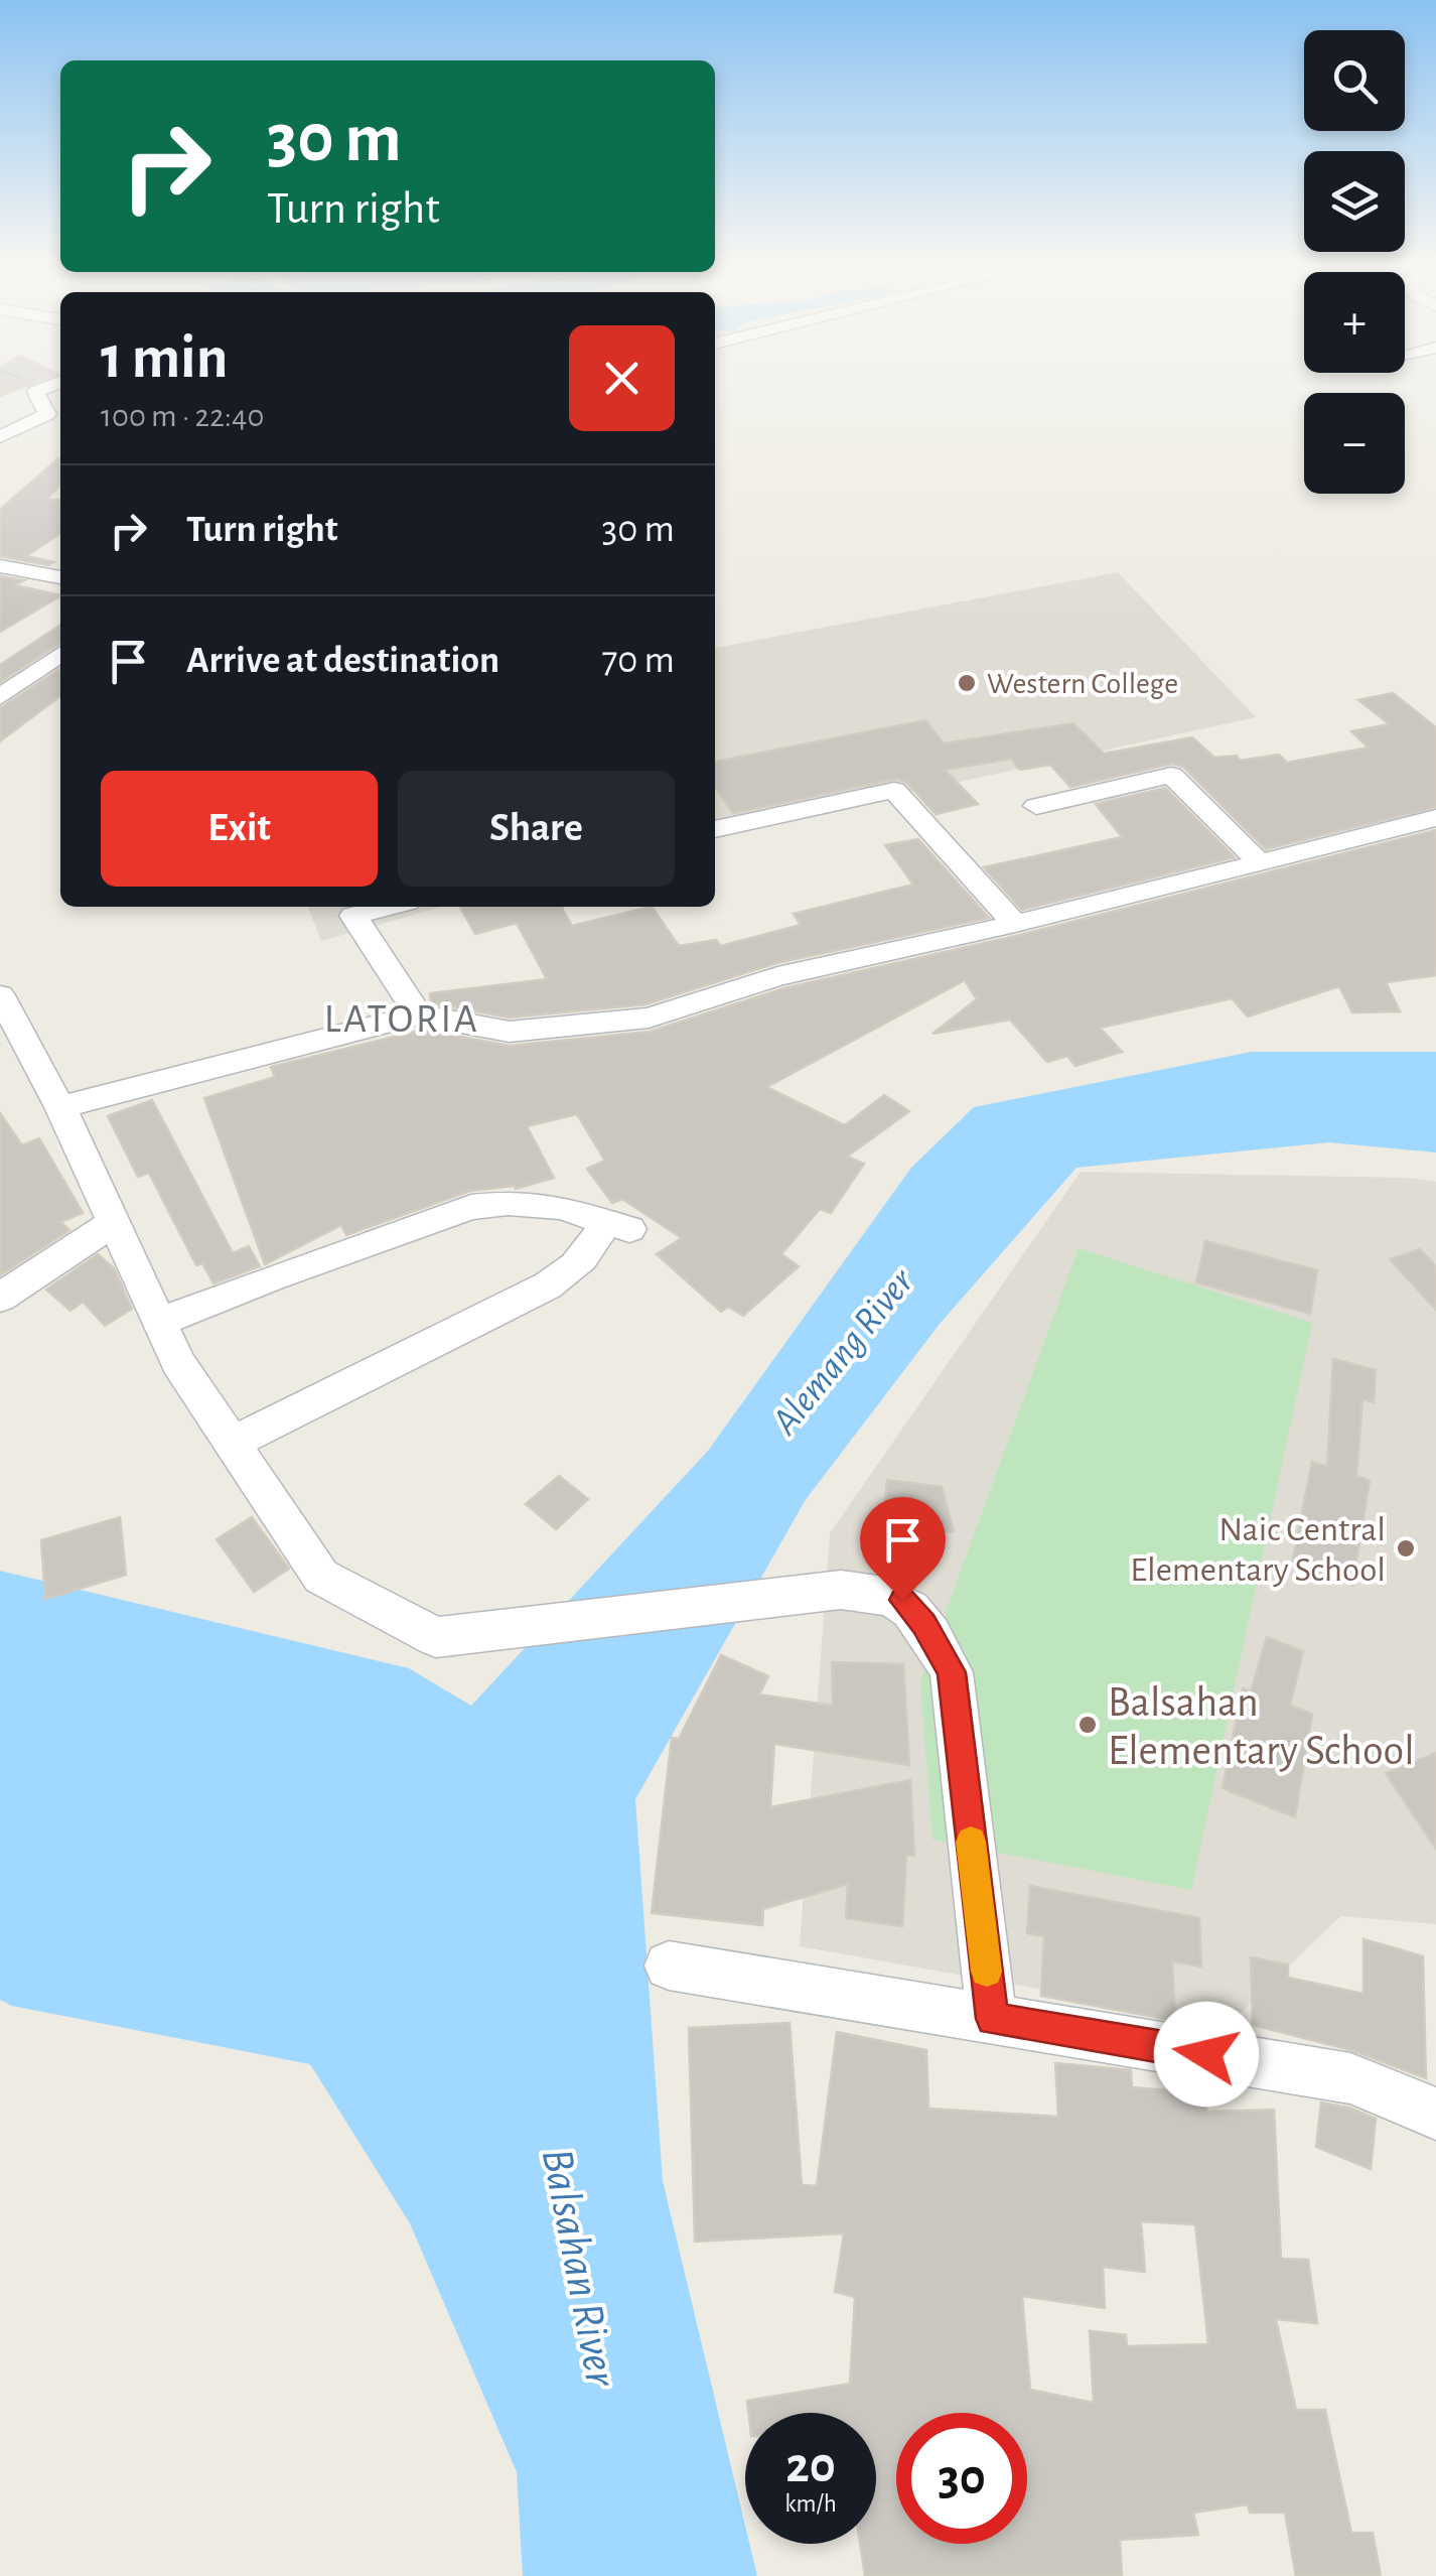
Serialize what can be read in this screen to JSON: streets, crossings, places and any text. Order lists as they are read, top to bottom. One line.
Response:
{"districts":["LATORIA"],"water":["Alemang River","Balsahan River"],"places":["Western College","Naic Central Elementary School","Balsahan Elementary School"],"page":{"map_buttons":["+","−"],"turn":["30 m","Turn right"],"heading":["1 min","100 m · 22:40"],"list":[{"name":"Turn right","value":"30 m"},{"name":"Arrive at destination","value":"70 m"}],"buttons":["Exit","Share"],"speed":"20 km/h","limit":"30"}}
